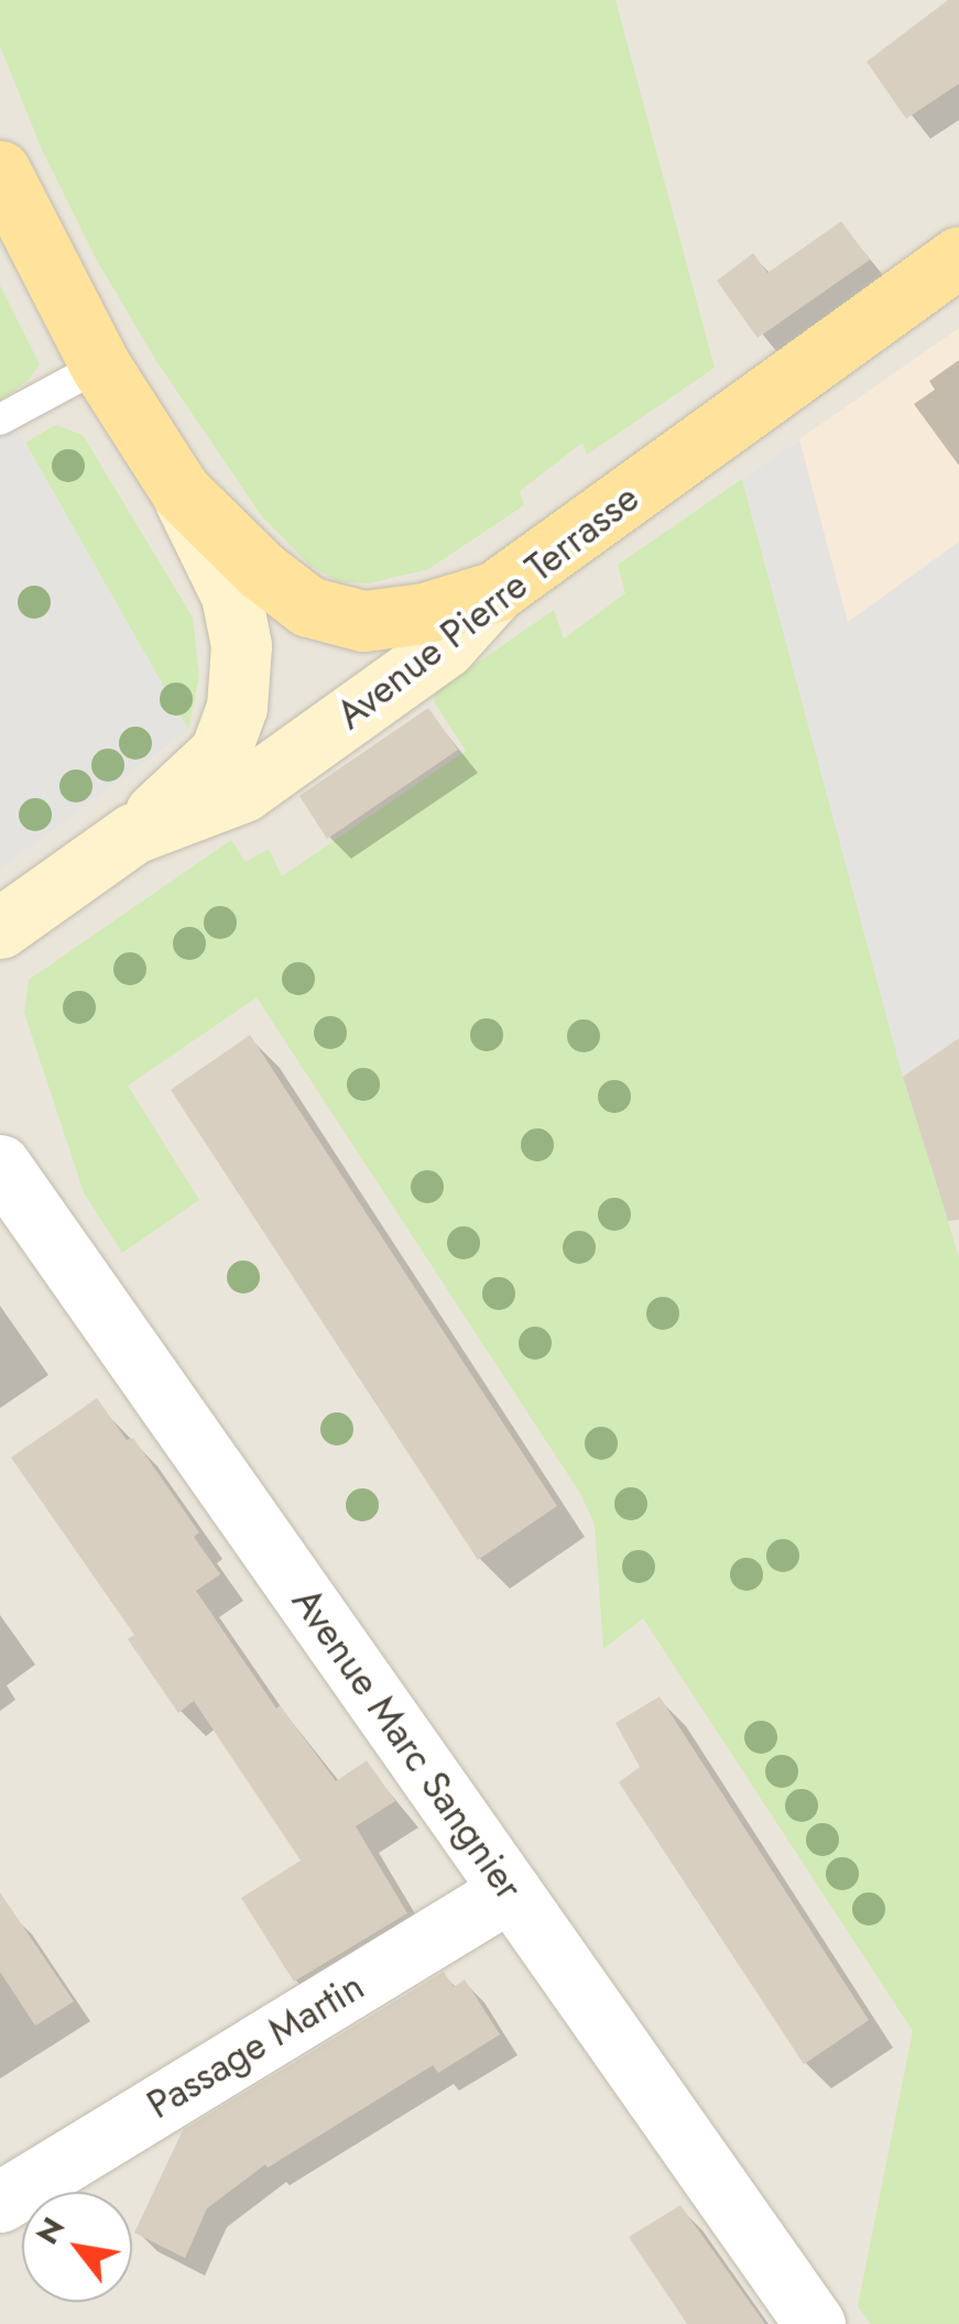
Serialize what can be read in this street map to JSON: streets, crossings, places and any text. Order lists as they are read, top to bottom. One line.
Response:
{"streets":{"main road":["Avenue Pierre Terrasse"],"street":["Avenue Marc Sangnier","Passage Martin"]},"crossings":[["Avenue Marc Sangnier","Passage Martin"]],"north":"top left"}
